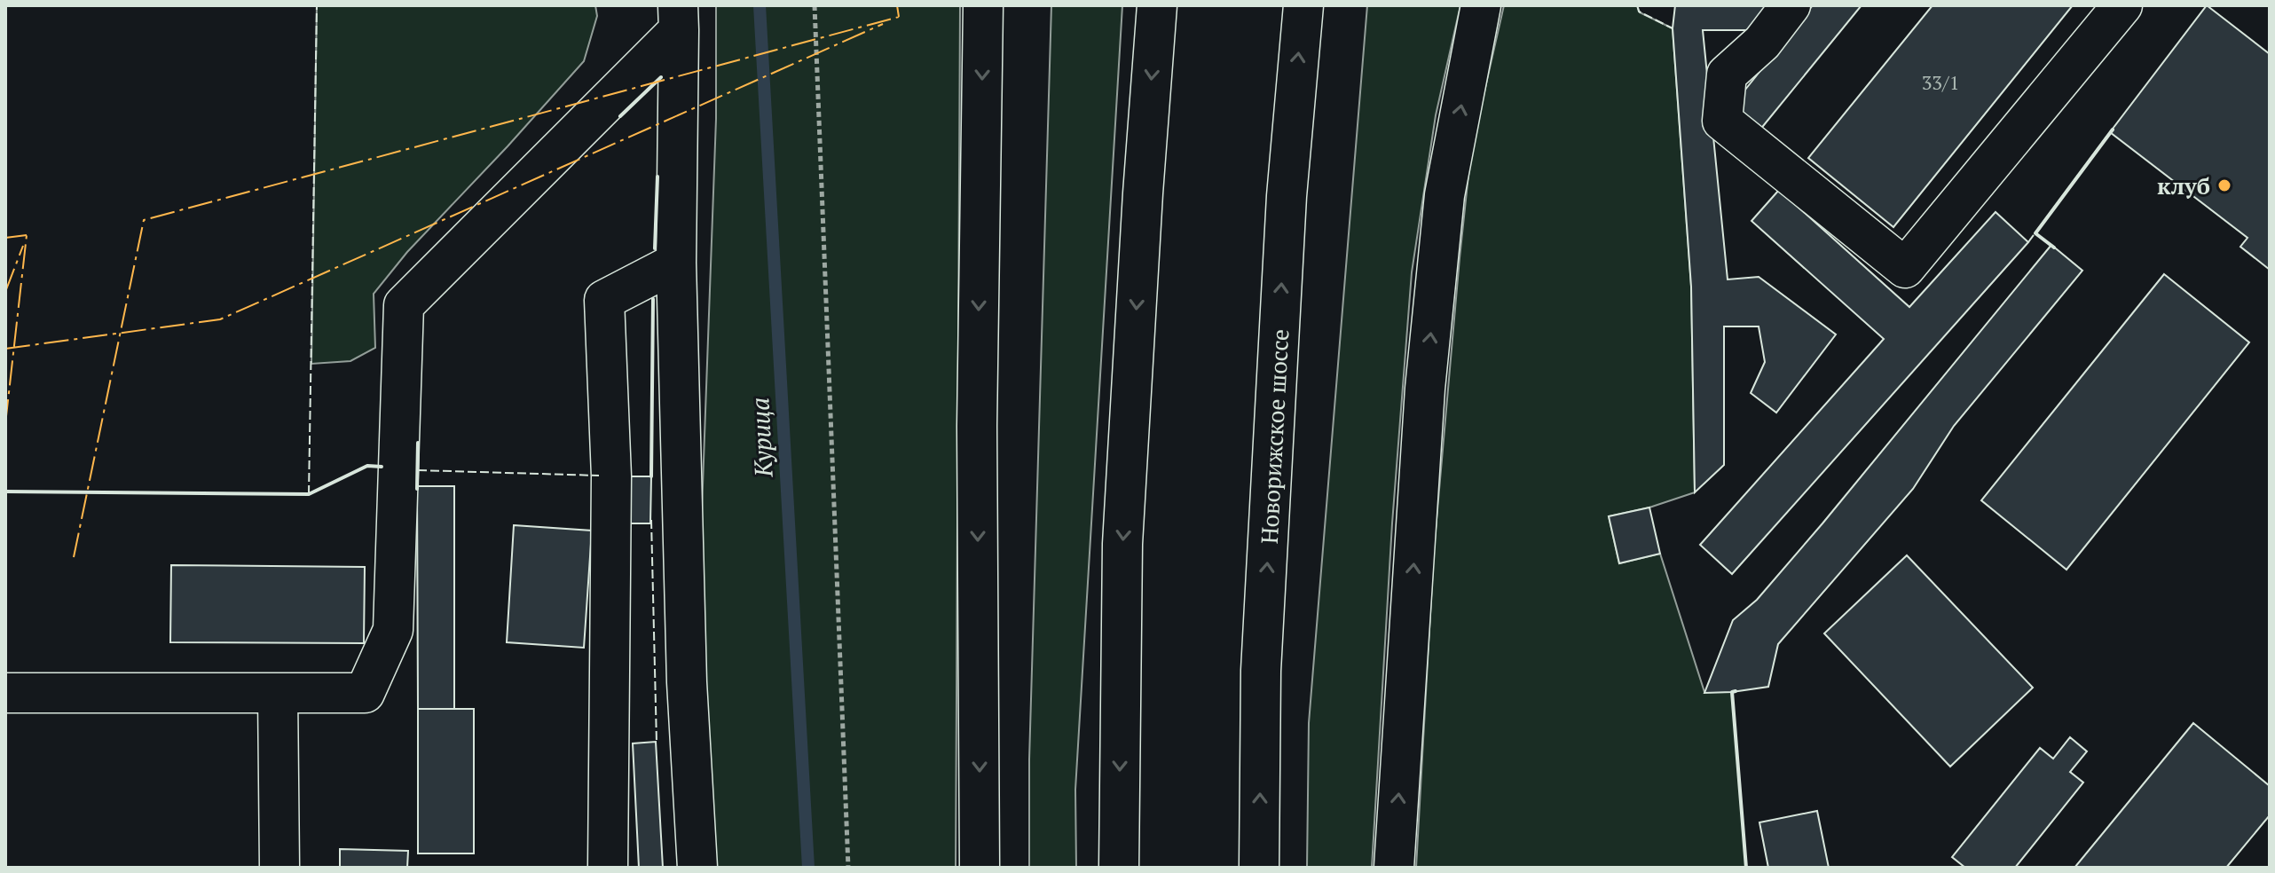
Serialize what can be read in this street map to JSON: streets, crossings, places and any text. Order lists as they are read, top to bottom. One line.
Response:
{"streets":{"main road":["Новорижское шоссе"]},"water":["Курица"],"places":["клуб"],"house_numbers":["33/1"]}
